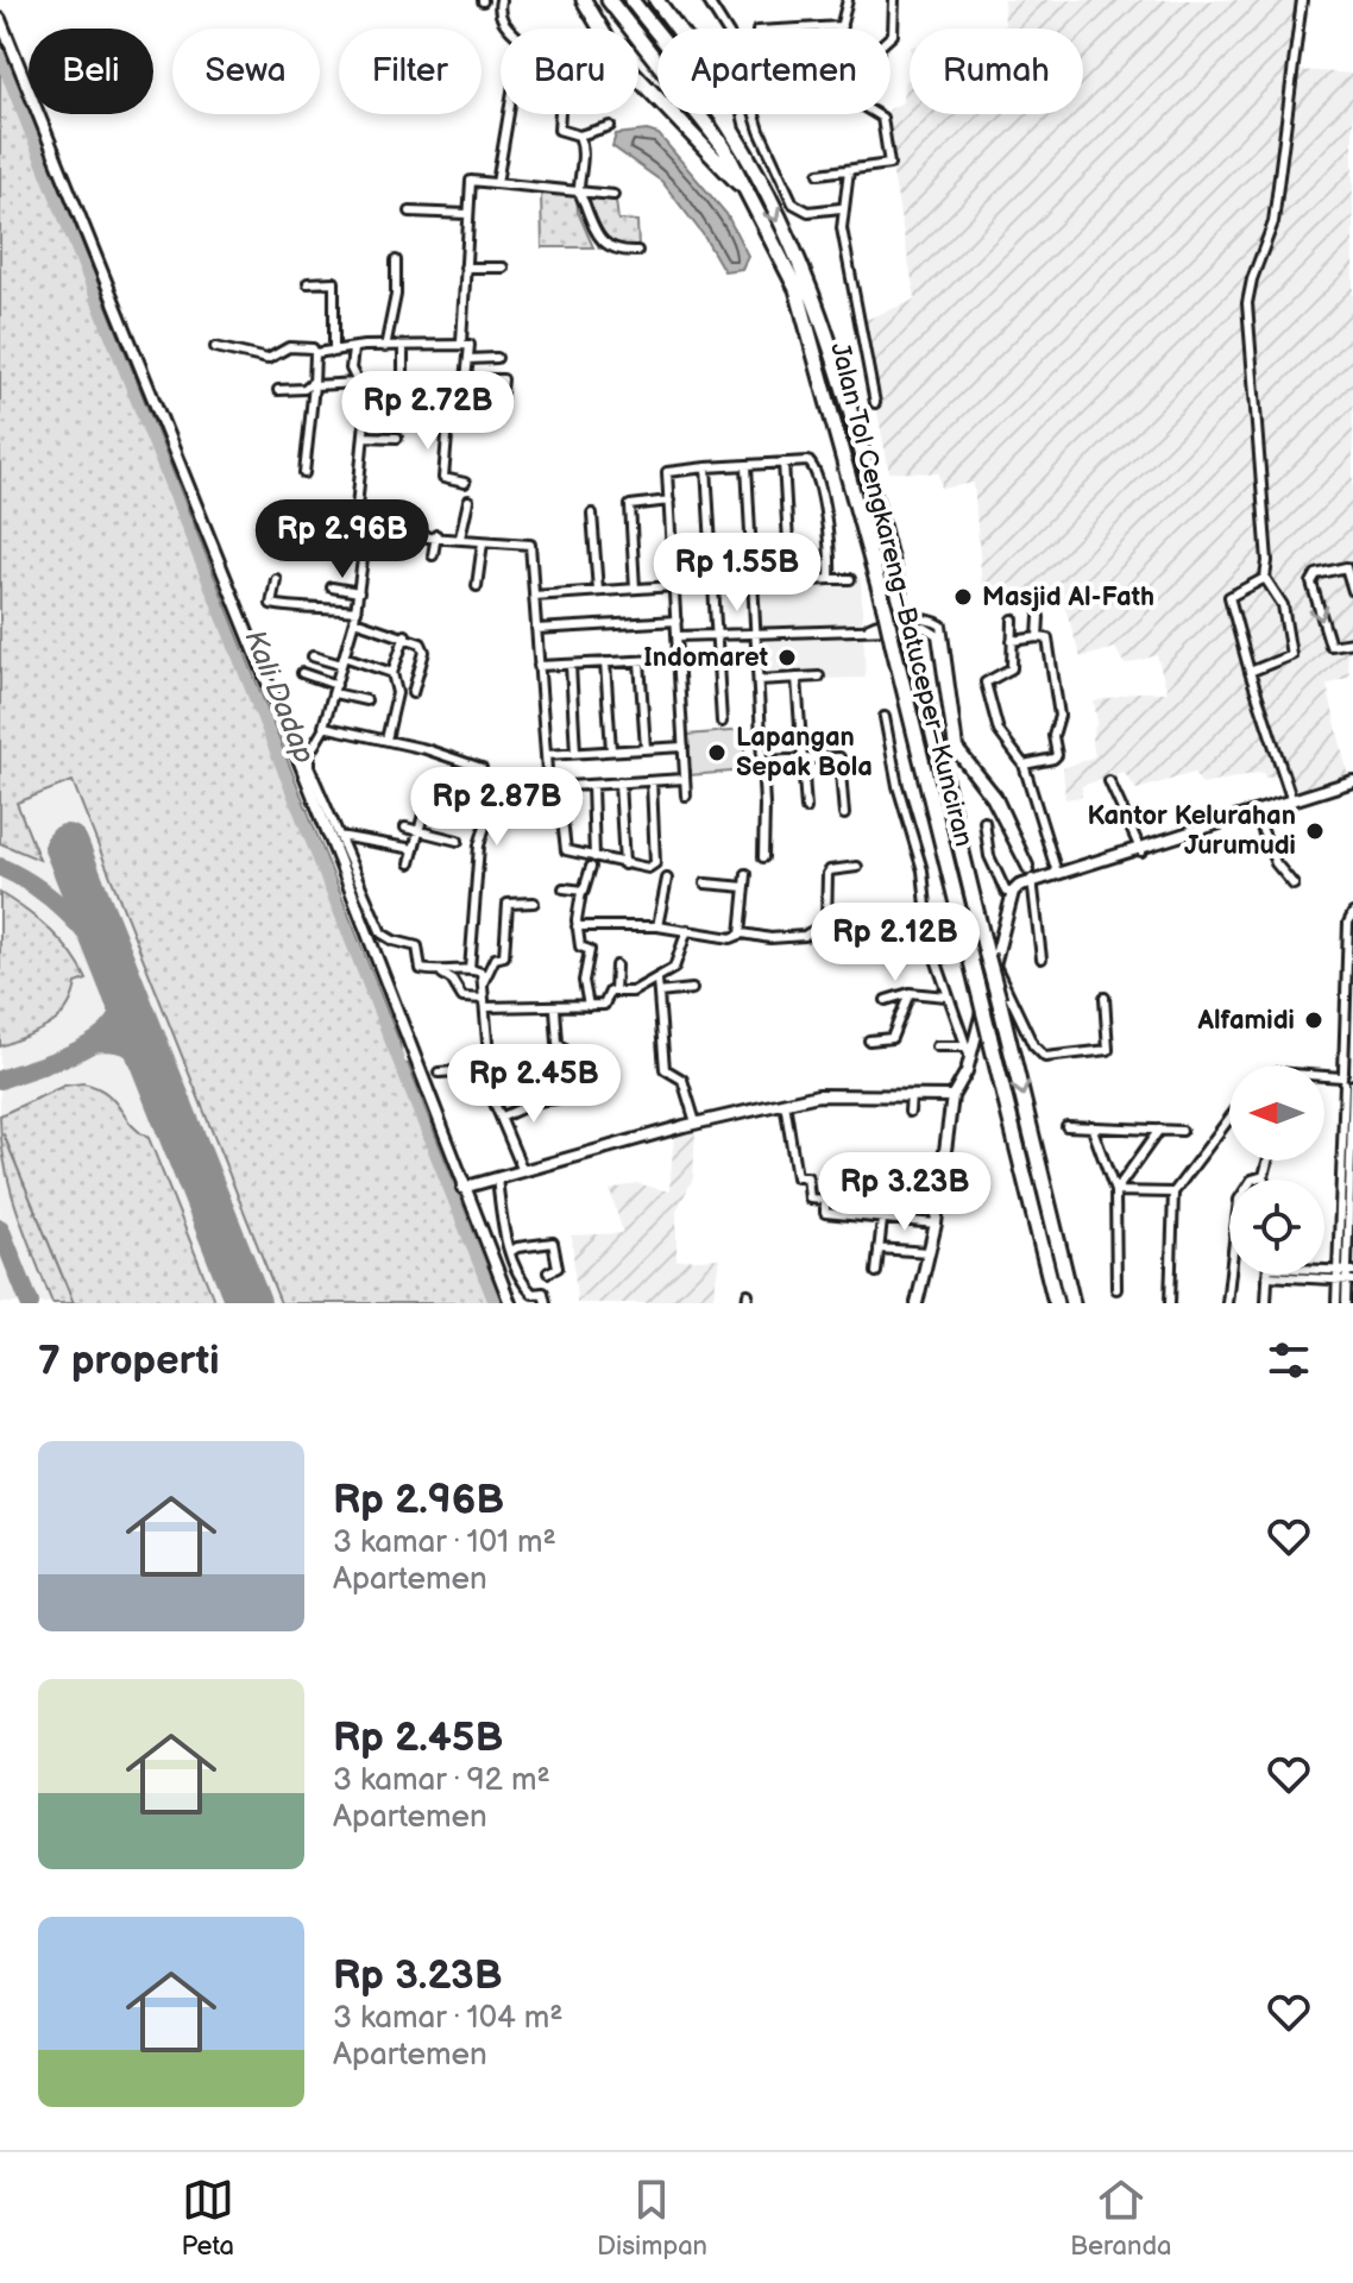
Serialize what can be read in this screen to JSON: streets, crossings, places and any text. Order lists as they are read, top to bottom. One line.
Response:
{"streets":{"highway":["Jalan Tol Cengkareng–Batuceper–Kunciran"]},"water":["Kali Dadap"],"places":["Masjid Al-Fath","Indomaret","Lapangan Sepak Bola","Kantor Kelurahan Jurumudi","Alfamidi"],"north":"left","page":{"chip":["Beli","Sewa","Filter","Baru","Apartemen","Rumah"],"price":["Rp 2.72B","Rp 2.96B","Rp 1.55B","Rp 2.87B","Rp 2.12B","Rp 2.45B","Rp 3.23B"],"heading":"7 properti","list":[{"name":"Rp 2.96B","note":"3 kamar · 101 m² · Apartemen"},{"name":"Rp 2.45B","note":"3 kamar · 92 m² · Apartemen"},{"name":"Rp 3.23B","note":"3 kamar · 104 m² · Apartemen"}],"tabs":["Peta","Disimpan","Beranda"]}}
